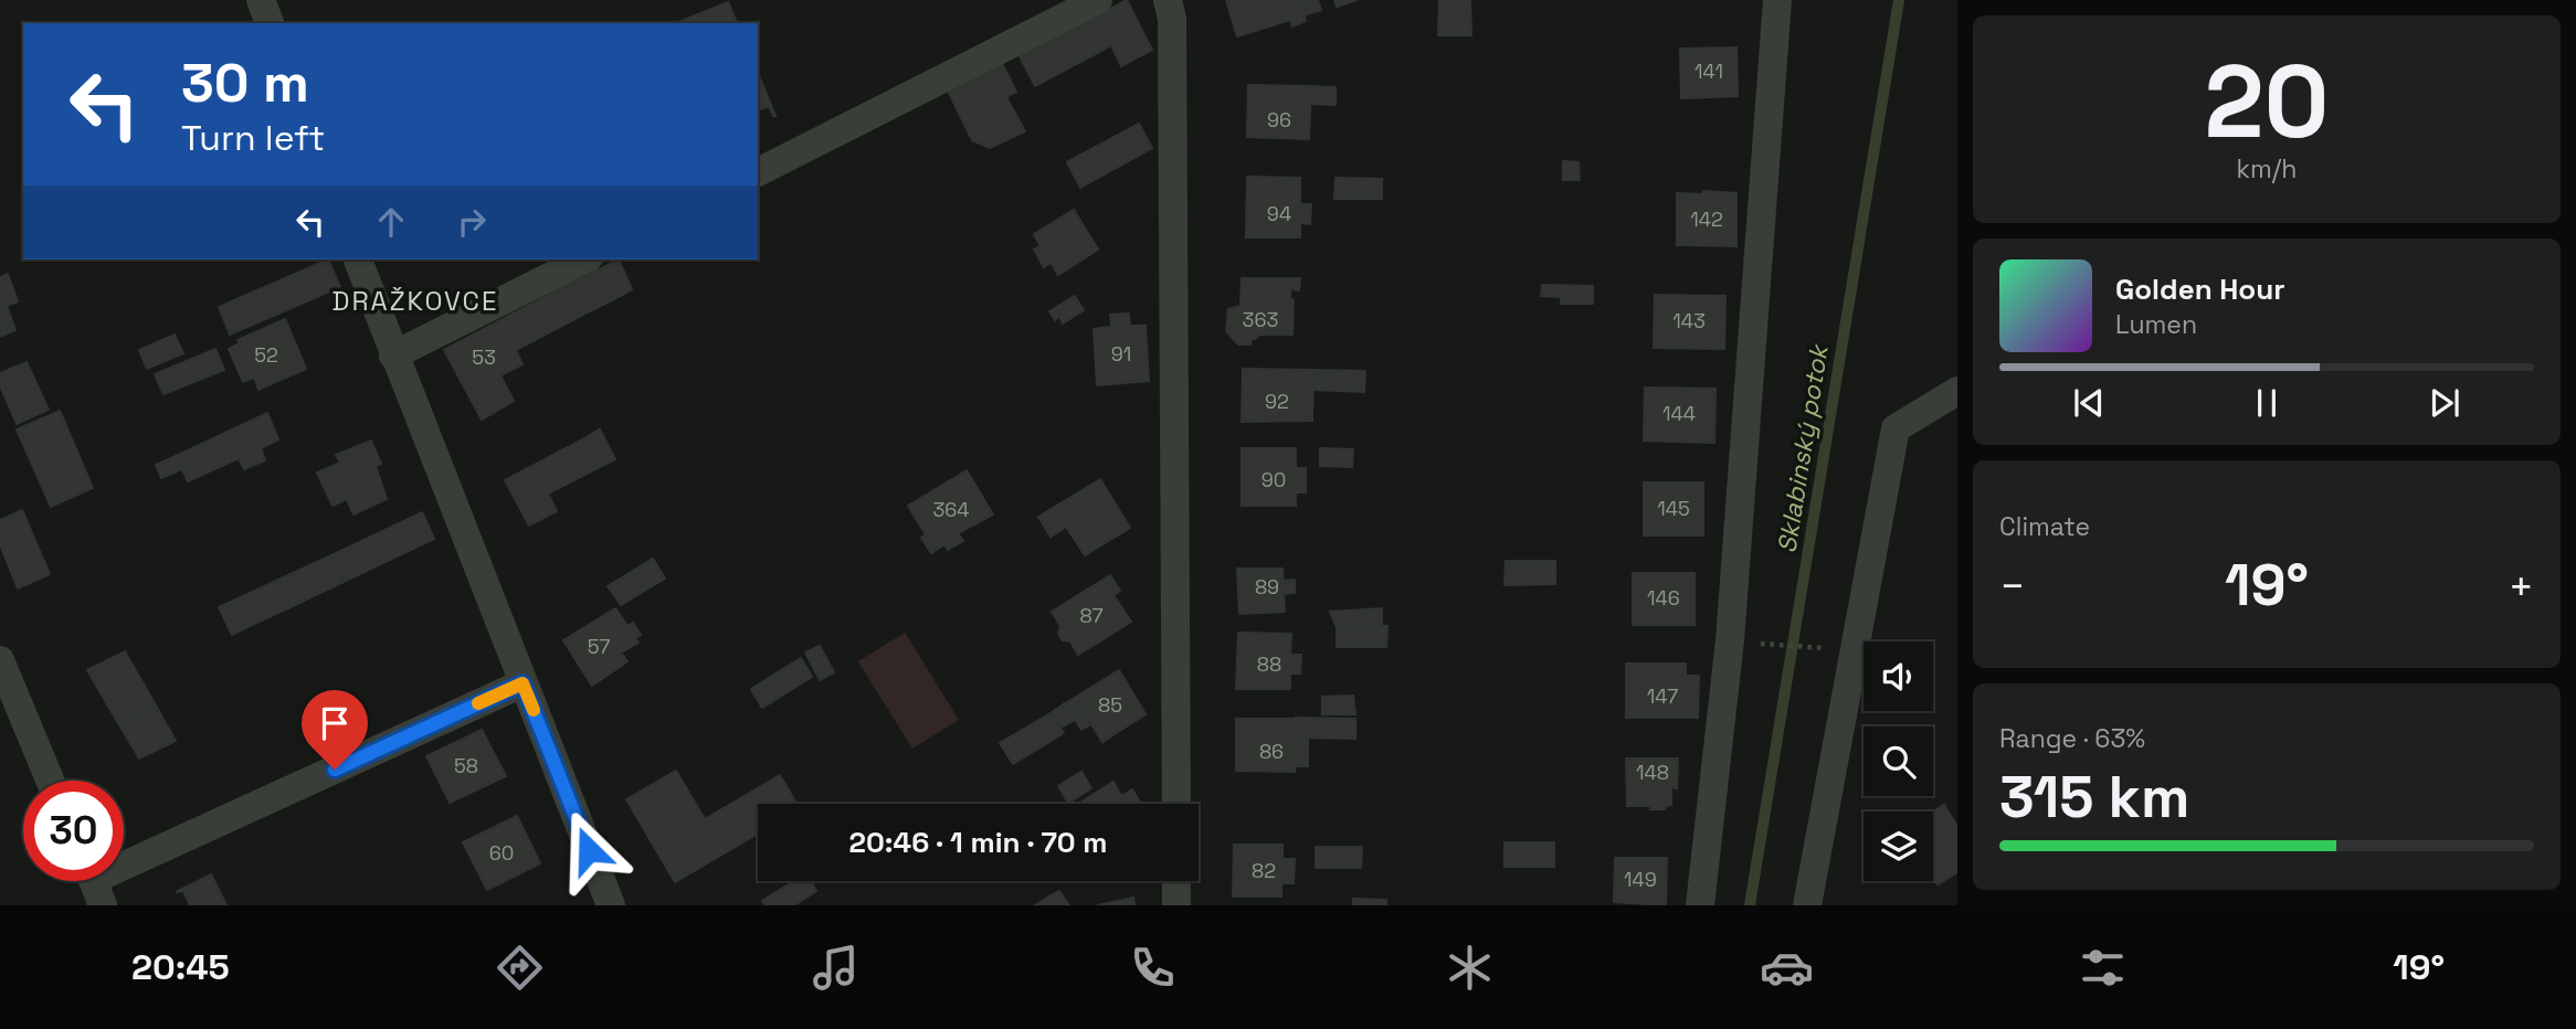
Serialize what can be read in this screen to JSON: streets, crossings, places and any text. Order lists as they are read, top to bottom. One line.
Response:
{"districts":["DRAŽKOVCE"],"water":["Sklabinský potok"],"house_numbers":["141","96","94","142","363","143","91","52","53","92","144","90","145","364","89","146","87","57","88","147","85","86","58","148","60","82","149"],"page":{"tile":[["20","km/h"],"Climate",["Range · 63%","315 km"]],"turn":["30 m","Turn left"],"song":["Golden Hour","Lumen"],"heat":["−","19°","+"],"limit":"30","trip":"20:46 · 1 min · 70 m","tabs":["20:45","19°"]}}
